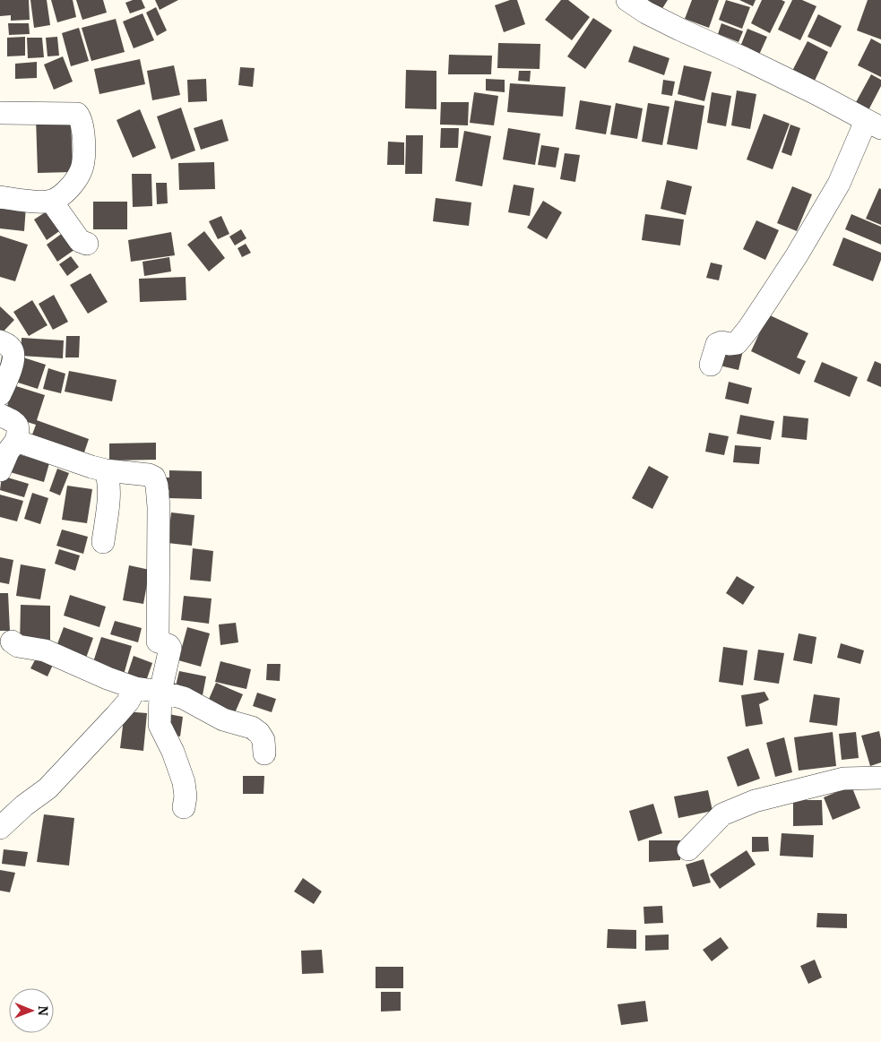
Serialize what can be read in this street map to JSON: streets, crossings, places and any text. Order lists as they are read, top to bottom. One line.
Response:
{"north":"right"}
